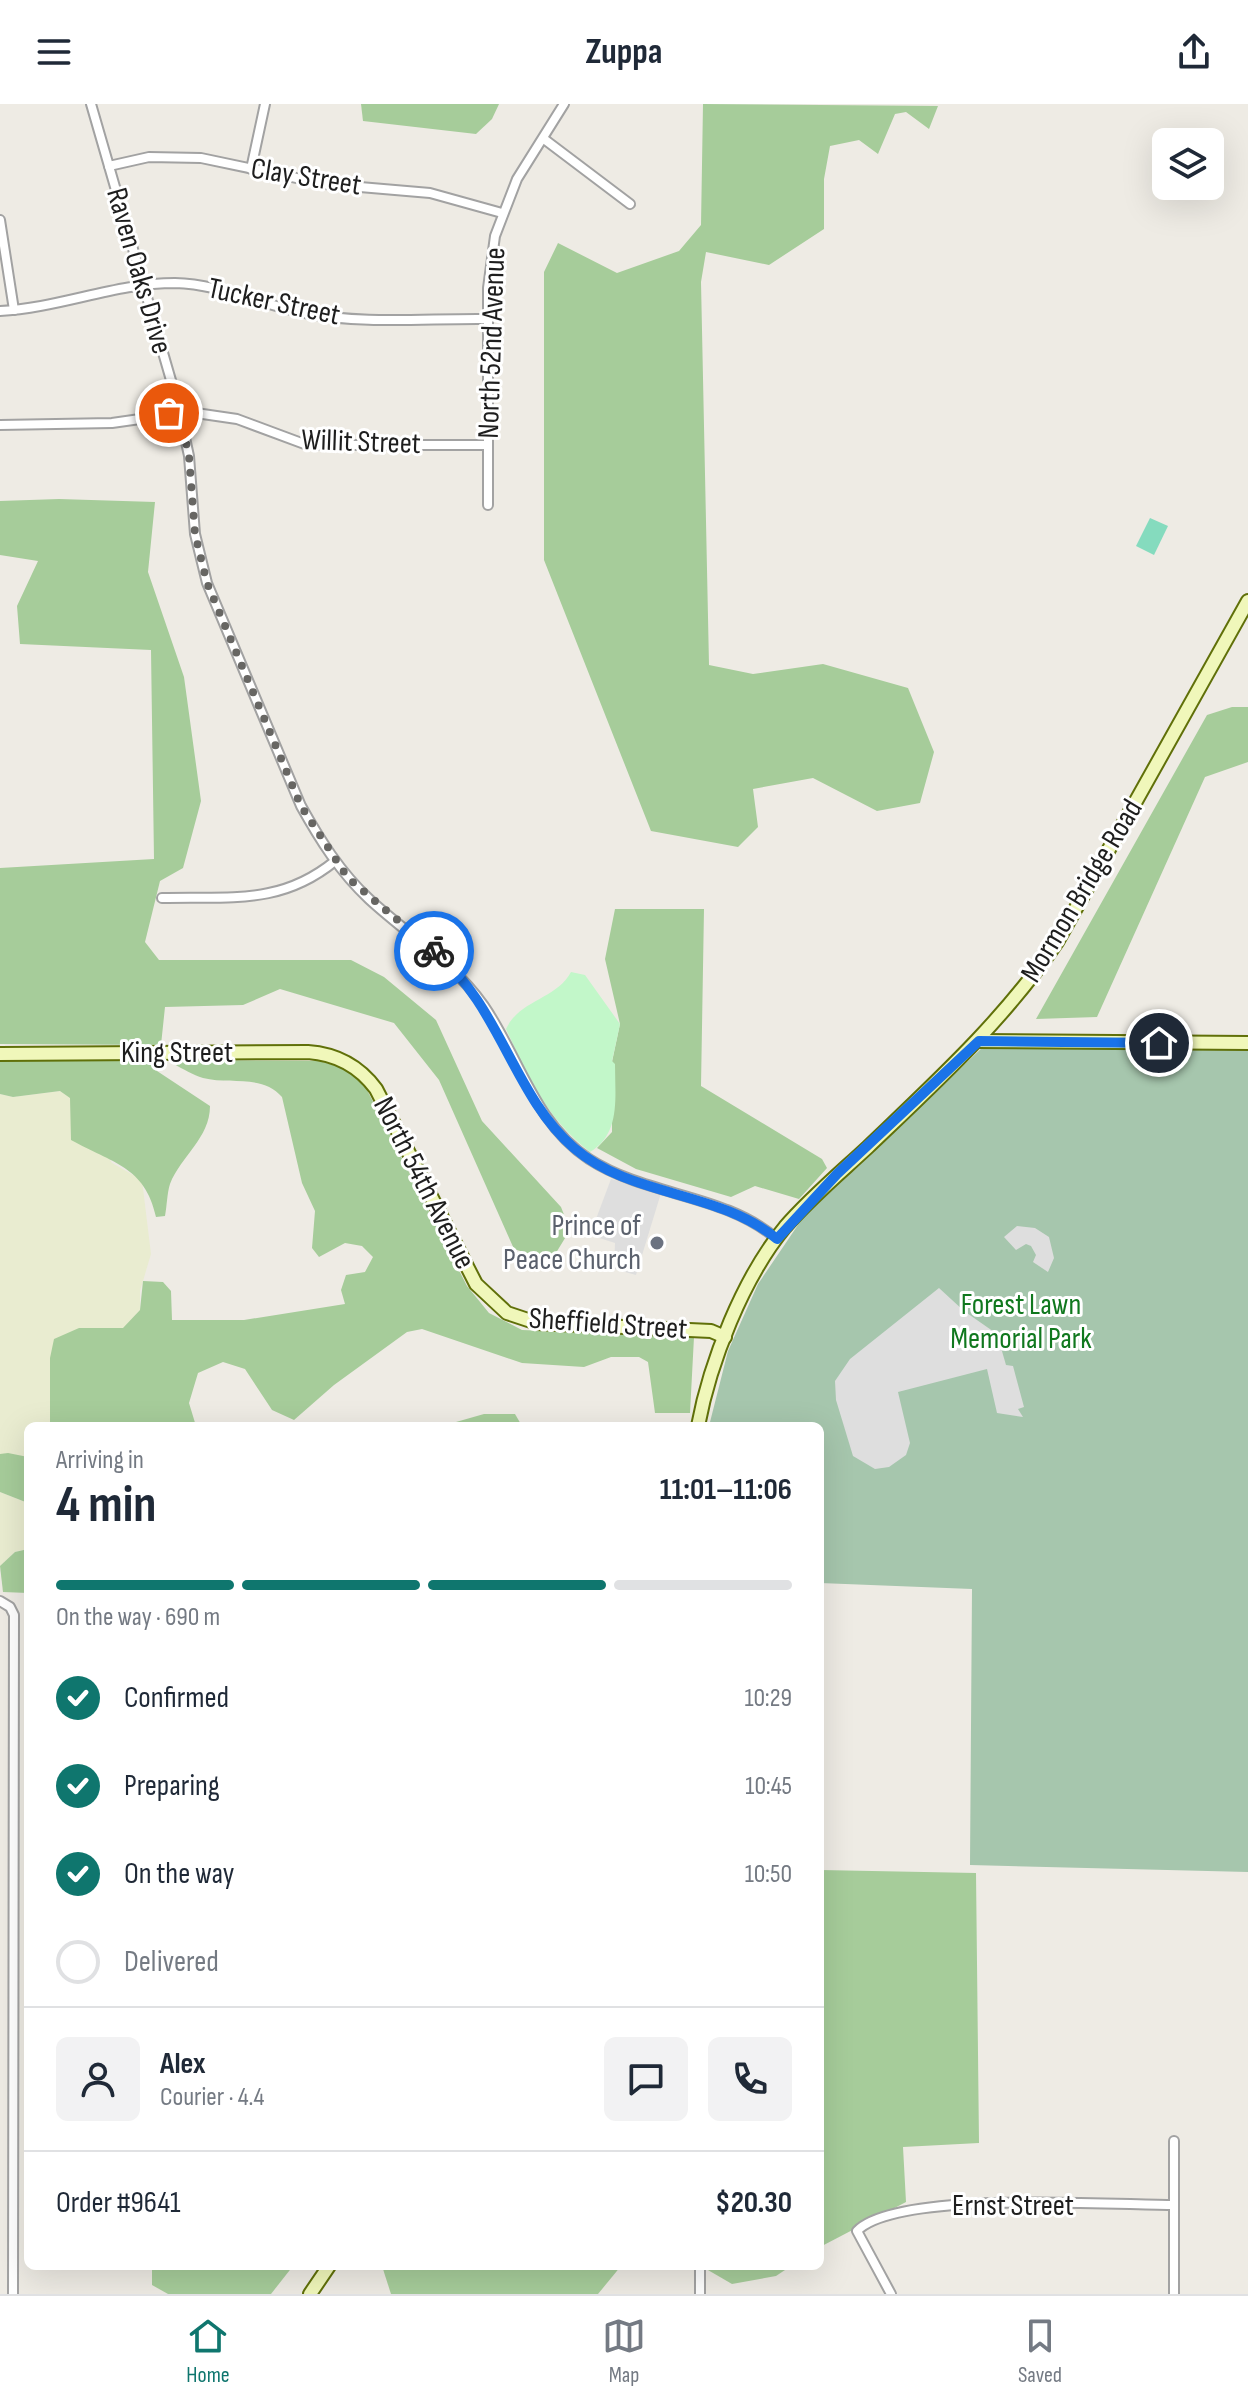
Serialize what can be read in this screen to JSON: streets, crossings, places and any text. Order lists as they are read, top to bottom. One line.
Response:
{"streets":{"street":["Clay Street","Raven Oaks Drive","Tucker Street","North 52nd Avenue","Willit Street","Mormon Bridge Road","King Street","North 54th Avenue","Sheffield Street","Ernst Street"]},"crossings":[["Clay Street","Raven Oaks Drive"],["Clay Street","North 52nd Avenue"],["Raven Oaks Drive","Tucker Street"],["Raven Oaks Drive","Willit Street"],["Raven Oaks Drive","Mormon Bridge Road"],["Tucker Street","North 52nd Avenue"],["North 52nd Avenue","Willit Street"],["Mormon Bridge Road","Sheffield Street"],["King Street","North 54th Avenue"],["North 54th Avenue","Sheffield Street"]],"parks":["Forest Lawn Memorial Park"],"places":["Prince of Peace Church"],"page":{"header":"Zuppa","heading":["4 min","Arriving in","11:01–11:06"],"panel":["Alex","Courier · 4.4","Order #9641","$20.30"],"bar":"On the way · 690 m","list":[["Confirmed","10:29"],["Preparing","10:45"],["On the way","10:50"],"Delivered"],"tabs":["Home","Map","Saved"]}}
